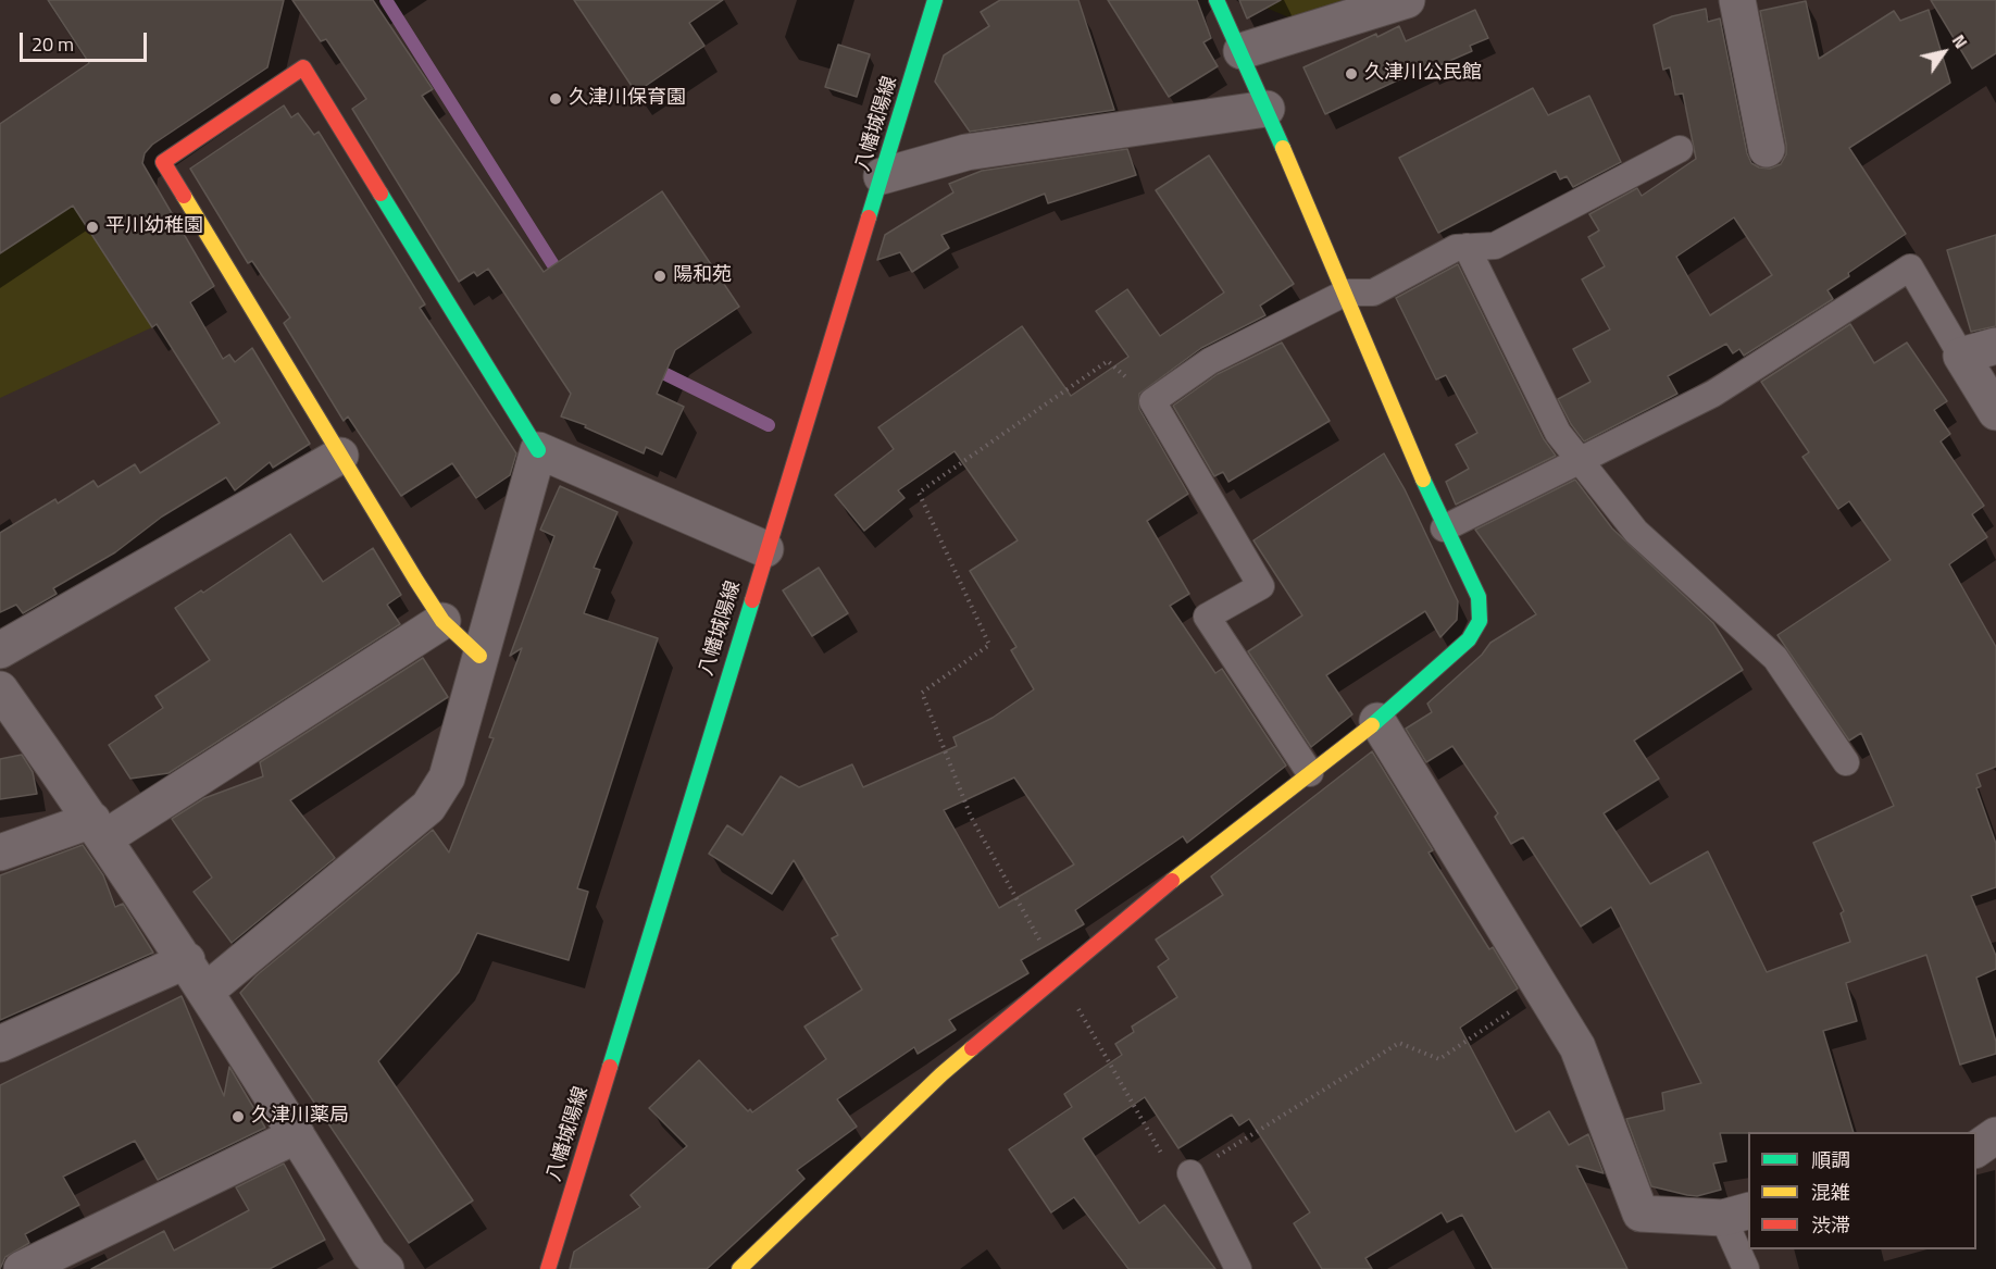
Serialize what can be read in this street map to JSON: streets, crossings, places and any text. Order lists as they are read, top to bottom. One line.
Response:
{"streets":{"street":["八幡城陽線"]},"places":["久津川公民館","久津川保育園","平川幼稚園","陽和苑","久津川薬局"],"legend":["順調","混雑","渋滞"],"scale_bar":"20 m","north":"top right"}
